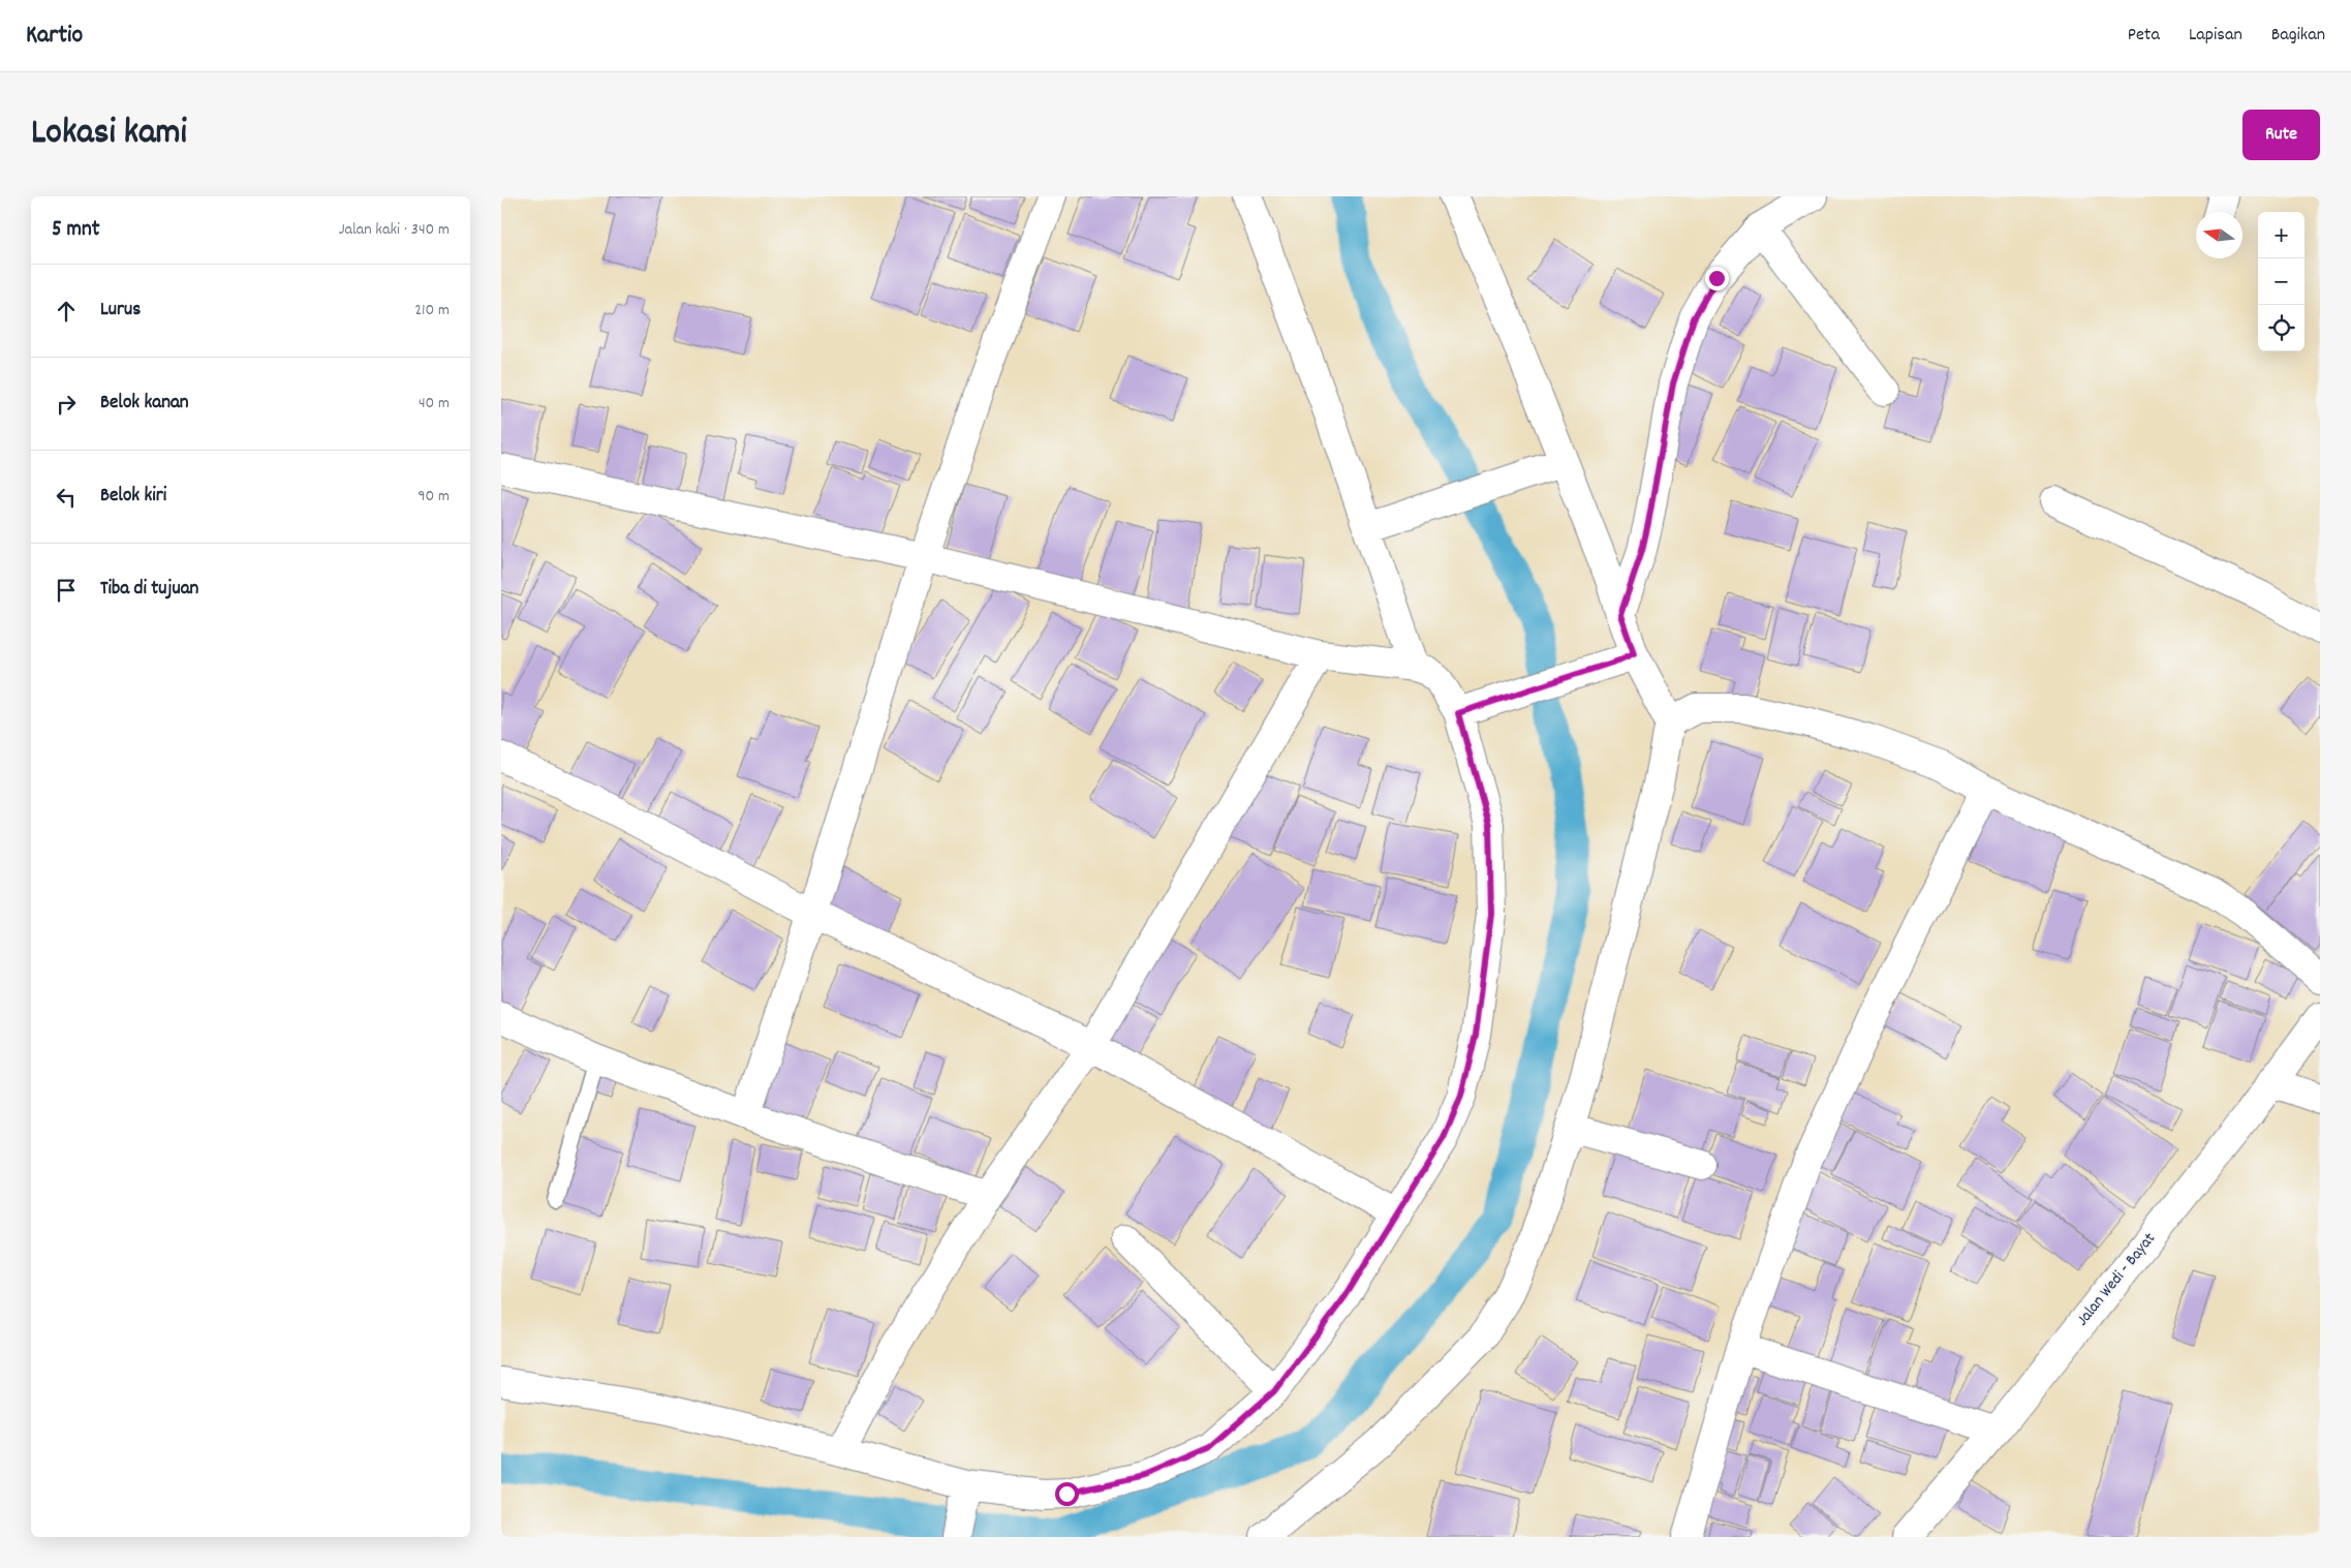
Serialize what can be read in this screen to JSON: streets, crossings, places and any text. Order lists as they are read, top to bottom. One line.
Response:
{"streets":{"street":["Jalan Wedi - Bayat"]},"north":"left","page":{"header":"Kartio","nav":["Peta","Lapisan","Bagikan"],"title":"Lokasi kami","buttons":"Rute","heading":["5 mnt","Jalan kaki · 340 m"],"map_buttons":["+","−"],"list":[["Lurus","210 m"],["Belok kanan","40 m"],["Belok kiri","90 m"],"Tiba di tujuan"]}}
